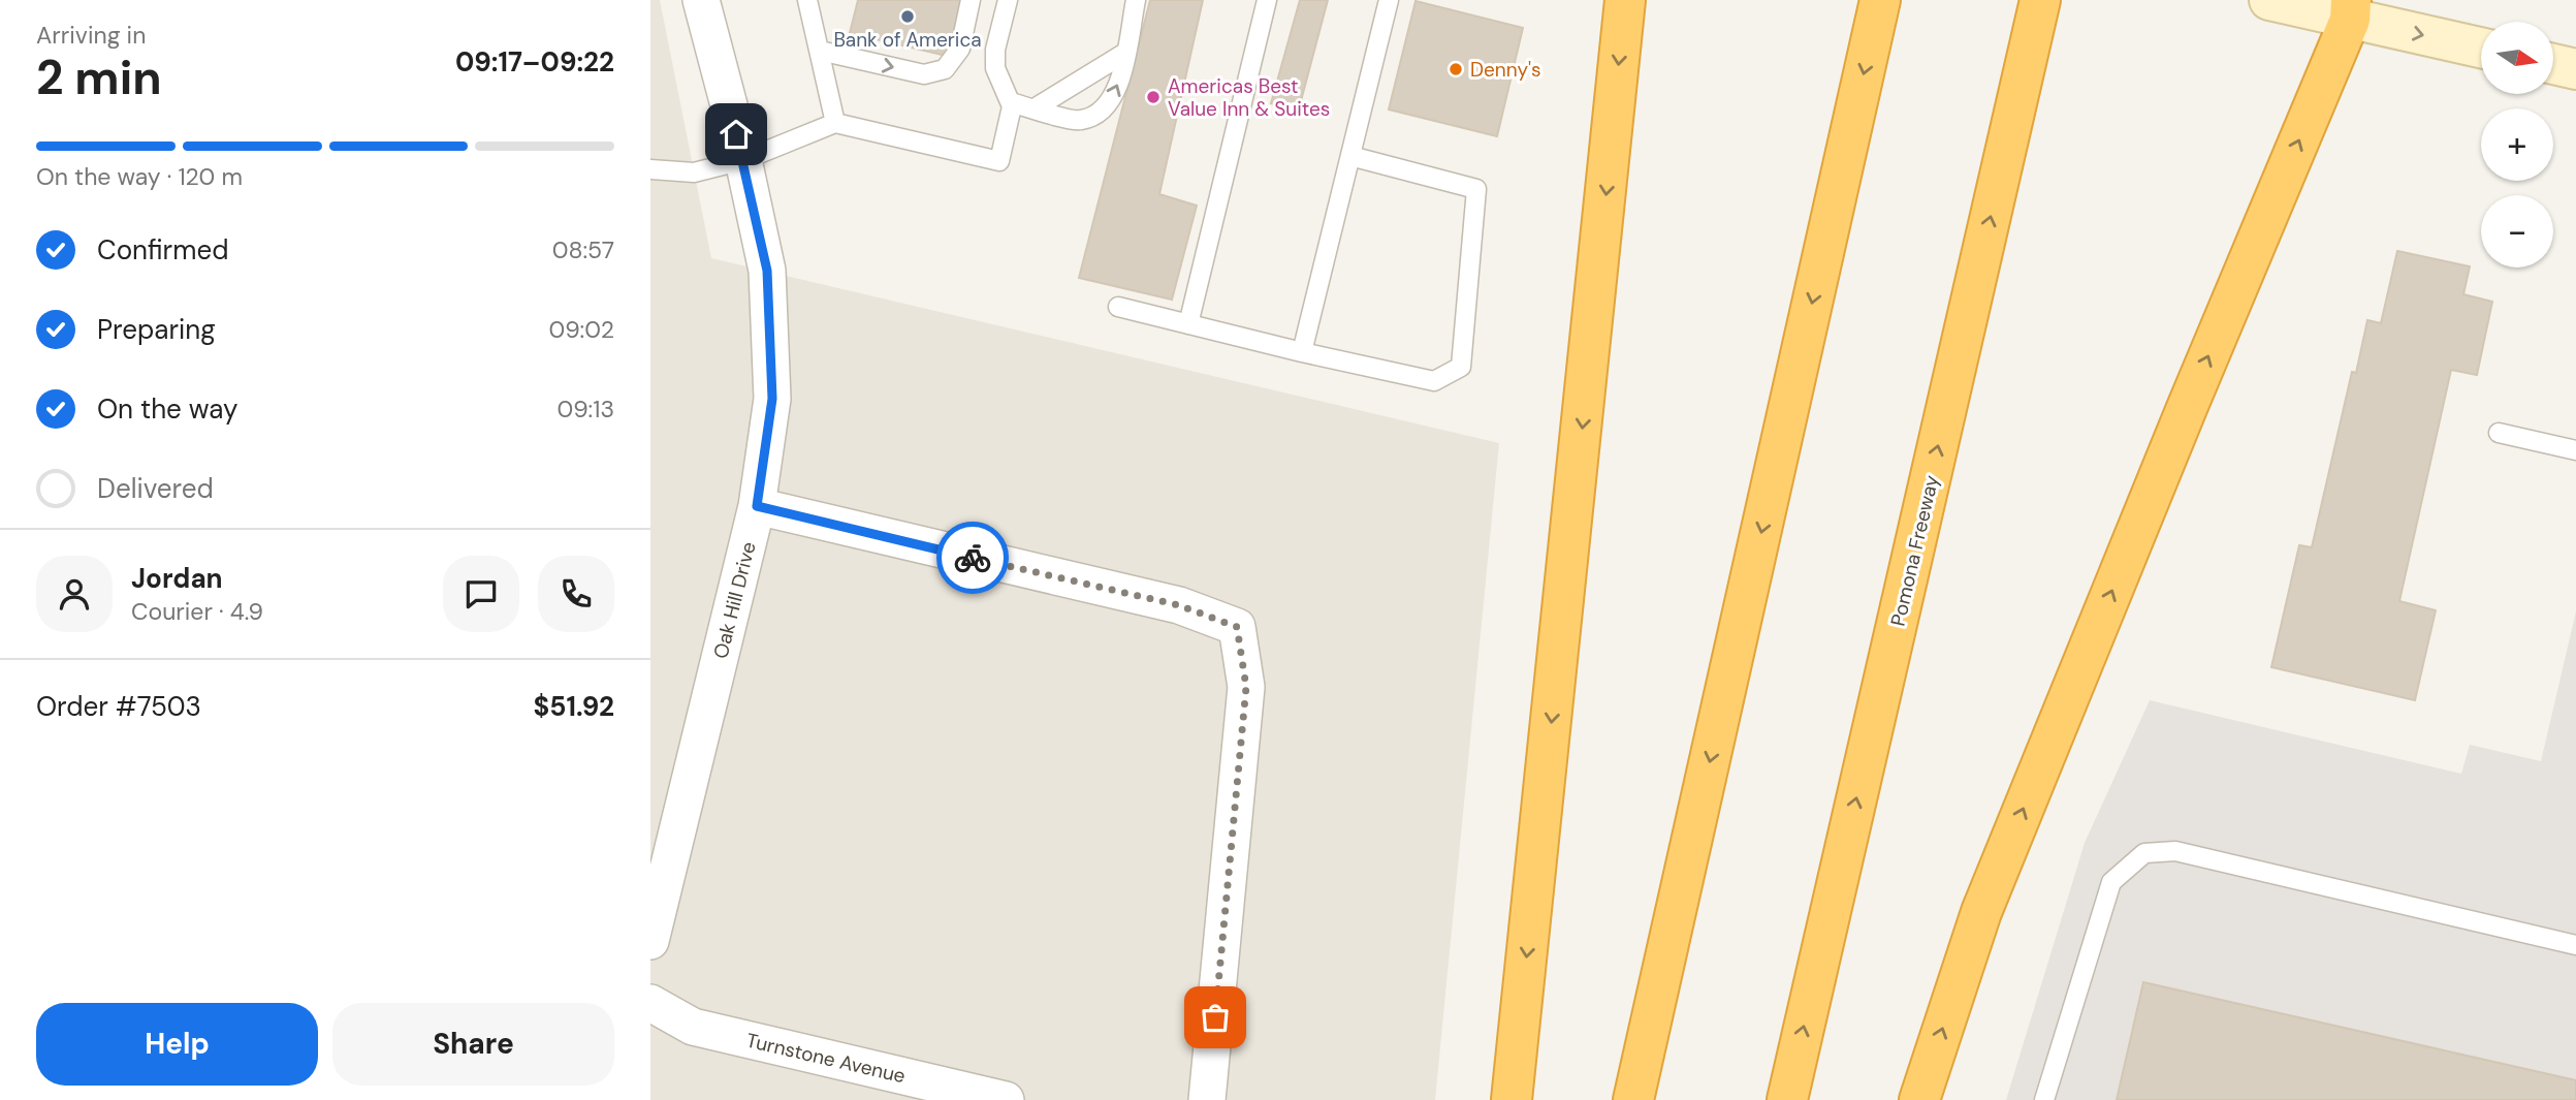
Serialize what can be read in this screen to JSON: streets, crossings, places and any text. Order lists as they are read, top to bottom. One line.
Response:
{"streets":{"highway":["Pomona Freeway"],"street":["Oak Hill Drive","Turnstone Avenue"]},"places":["Bank of America","Denny's","Americas Best Value Inn & Suites"],"north":"right","page":{"heading":["2 min","Arriving in","09:17–09:22"],"panel":["Jordan","Courier · 4.9","Order #7503","$51.92"],"map_buttons":["+","−"],"bar":"On the way · 120 m","list":[["Confirmed","08:57"],["Preparing","09:02"],["On the way","09:13"],"Delivered"],"buttons":["Help","Share"]}}
